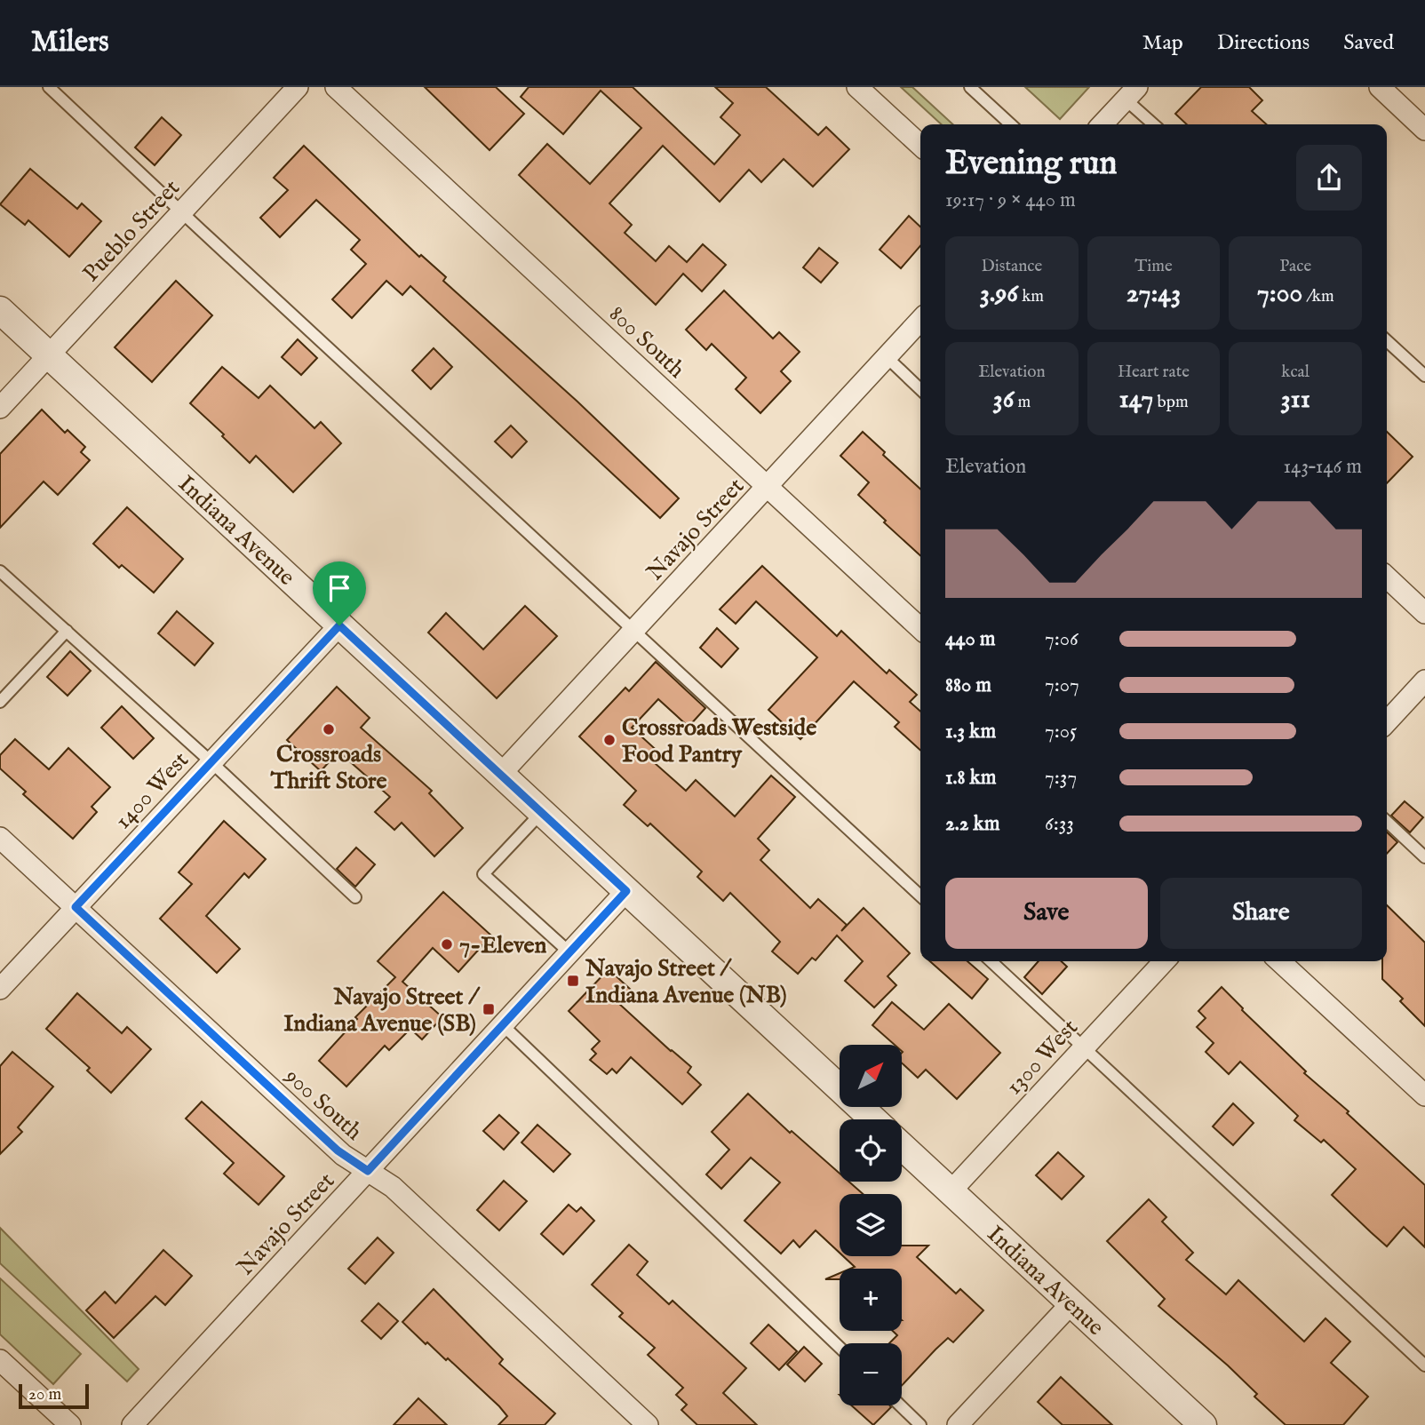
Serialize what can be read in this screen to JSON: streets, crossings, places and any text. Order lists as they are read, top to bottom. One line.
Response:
{"streets":{"street":["Pueblo Street","800 South","Navajo Street","Indiana Avenue","1400 West","1300 West","900 South"]},"crossings":[["Pueblo Street","Indiana Avenue"],["800 South","Navajo Street"],["Navajo Street","Indiana Avenue"],["Navajo Street","900 South"],["Indiana Avenue","1400 West"],["Indiana Avenue","1300 West"],["1400 West","900 South"]],"places":{"other":["Crossroads Thrift Store","Crossroads Westside Food Pantry","7-Eleven"],"transit":["Navajo Street / Indiana Avenue (NB)","Navajo Street / Indiana Avenue (SB)"]},"scale_bar":"20 m","north":"top right","page":{"header":"Milers","nav":["Map","Directions","Saved"],"heading":["Evening run","19:17 · 9 × 440 m"],"stats":[["Distance","3.96 km"],["Time","27:43"],["Pace","7:00 /km"],["Elevation","36 m"],["Heart rate","147 bpm"],["kcal","311"]],"chart":["Elevation","143–146 m"],"list":[{"name":"440 m","note":"7:06"},{"name":"880 m","note":"7:07"},{"name":"1.3 km","note":"7:05"},{"name":"1.8 km","note":"7:37"},{"name":"2.2 km","note":"6:33"}],"buttons":["Save","Share"],"map_buttons":["+","−"],"scale":"20 m"}}
